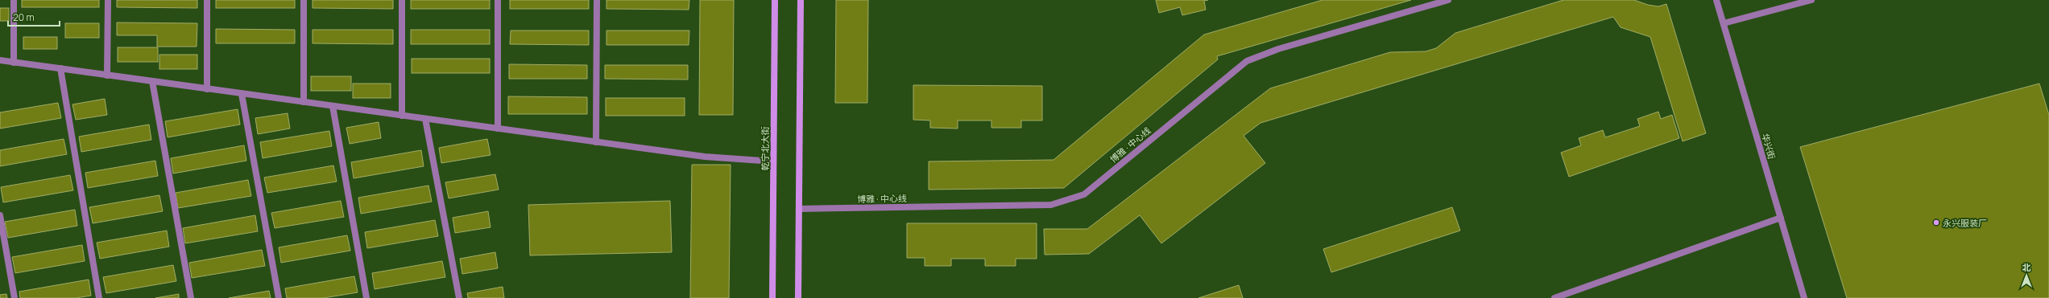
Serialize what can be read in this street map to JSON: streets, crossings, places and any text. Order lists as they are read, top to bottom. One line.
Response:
{"streets":{"main road":["乾宁北大街"],"street":["博雅 · 中心线","华兴街"]},"places":["永兴服装厂"],"scale_bar":"20 m","north":"top"}
